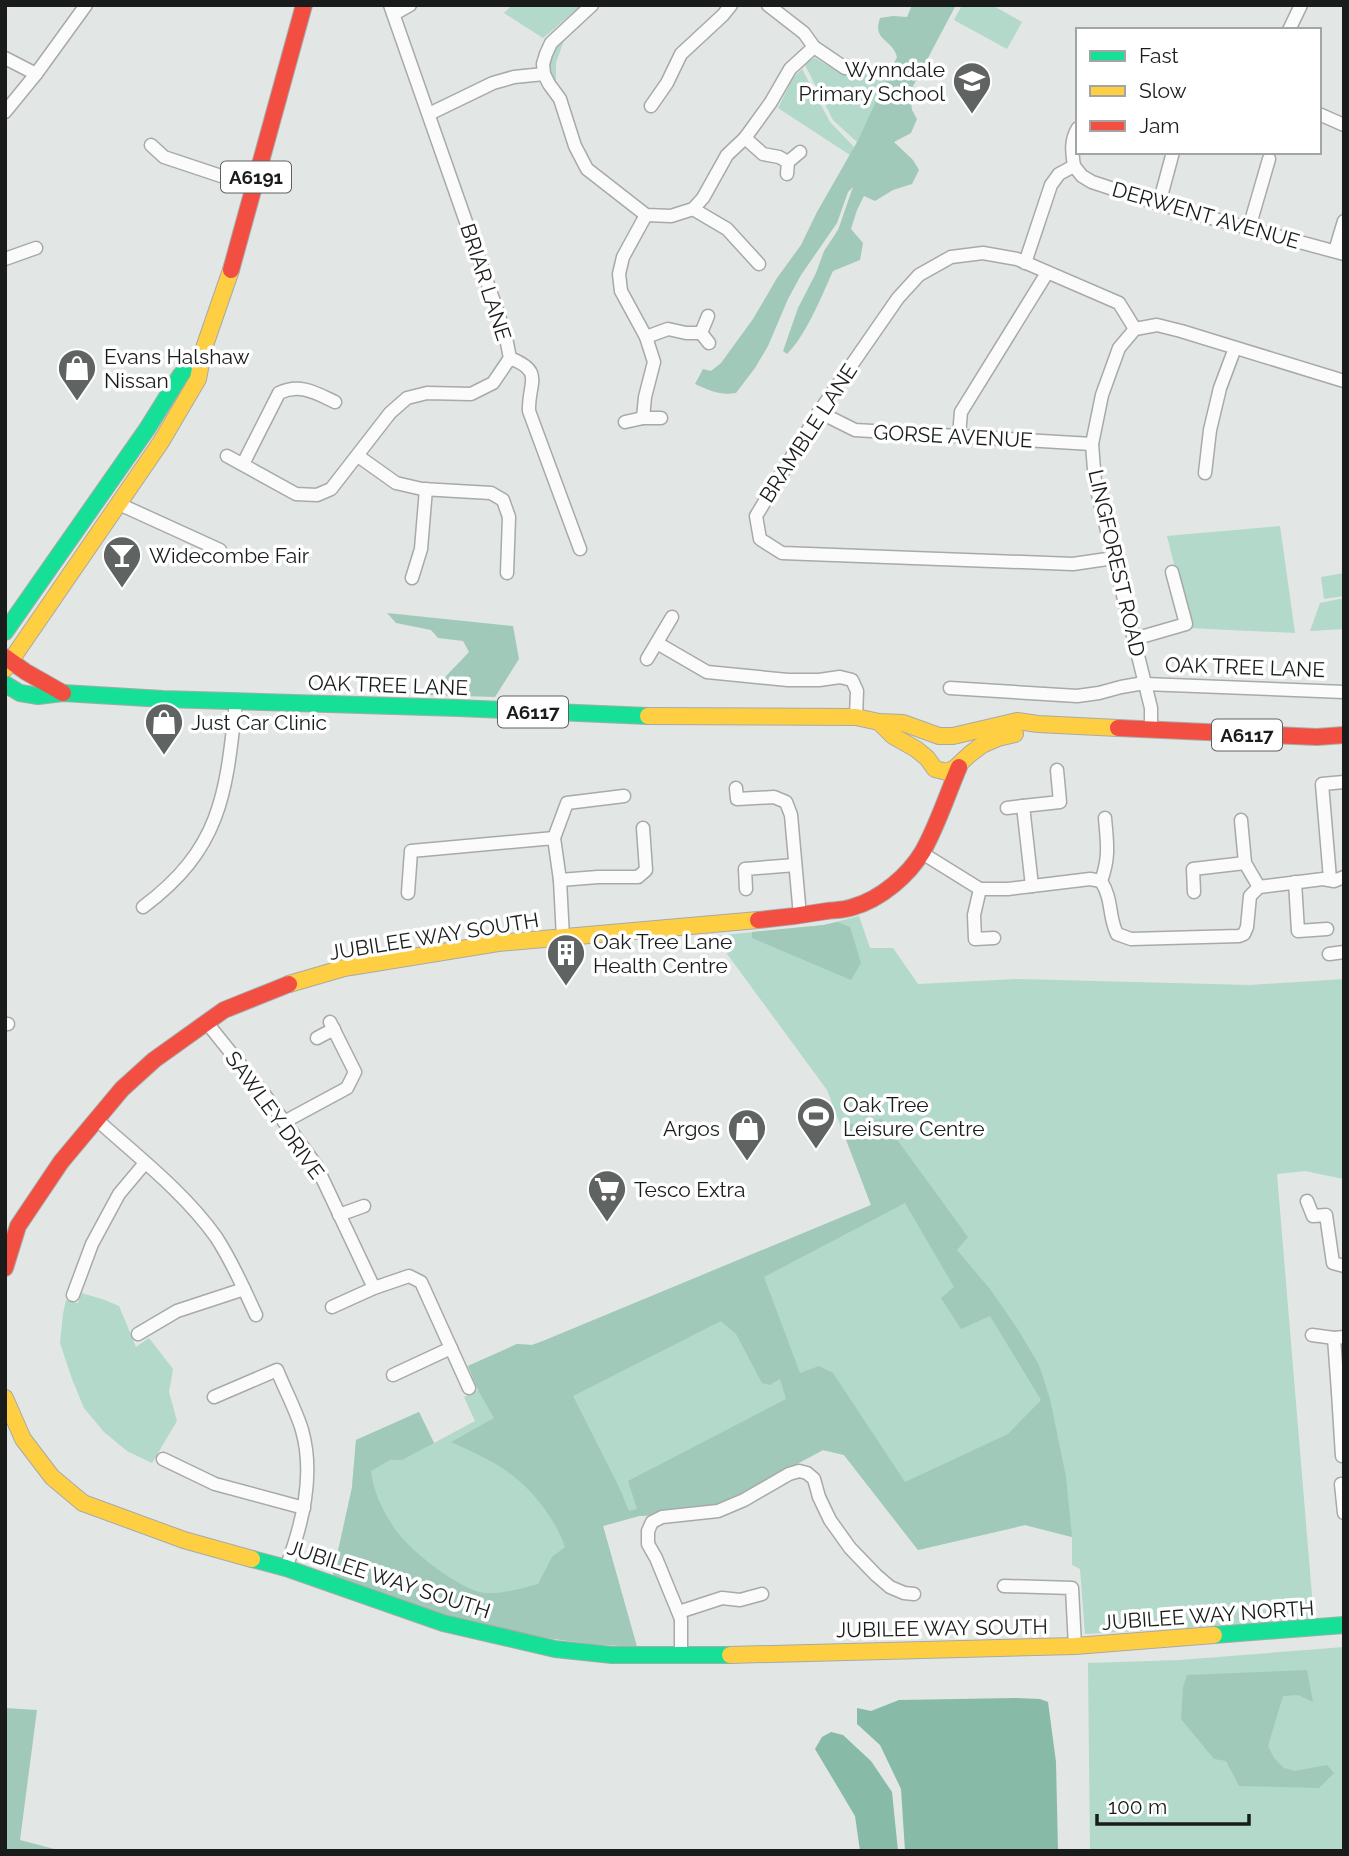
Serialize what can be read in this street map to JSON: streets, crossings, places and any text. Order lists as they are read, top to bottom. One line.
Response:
{"streets":{"main road":["A6191","OAK TREE LANE","A6117","JUBILEE WAY SOUTH","JUBILEE WAY NORTH"],"street":["DERWENT AVENUE","BRIAR LANE","BRAMBLE LANE","GORSE AVENUE","LINGFOREST ROAD","SAWLEY DRIVE"]},"crossings":[["A6191","OAK TREE LANE"],["BRAMBLE LANE","GORSE AVENUE"],["BRAMBLE LANE","LINGFOREST ROAD"],["GORSE AVENUE","LINGFOREST ROAD"],["LINGFOREST ROAD","OAK TREE LANE"],["LINGFOREST ROAD","A6117"],["OAK TREE LANE","A6117"],["OAK TREE LANE","JUBILEE WAY SOUTH"],["A6117","JUBILEE WAY SOUTH"],["JUBILEE WAY SOUTH","SAWLEY DRIVE"],["JUBILEE WAY SOUTH","JUBILEE WAY NORTH"]],"places":{"school or university":["Wynndale Primary School"],"shop":["Evans Halshaw Nissan","Just Car Clinic","Argos"],"bar":["Widecombe Fair"],"building":["Oak Tree Lane Health Centre"],"sports":["Oak Tree Leisure Centre"],"supermarket":["Tesco Extra"]},"legend":["Fast","Slow","Jam"],"scale_bar":"100 m"}
